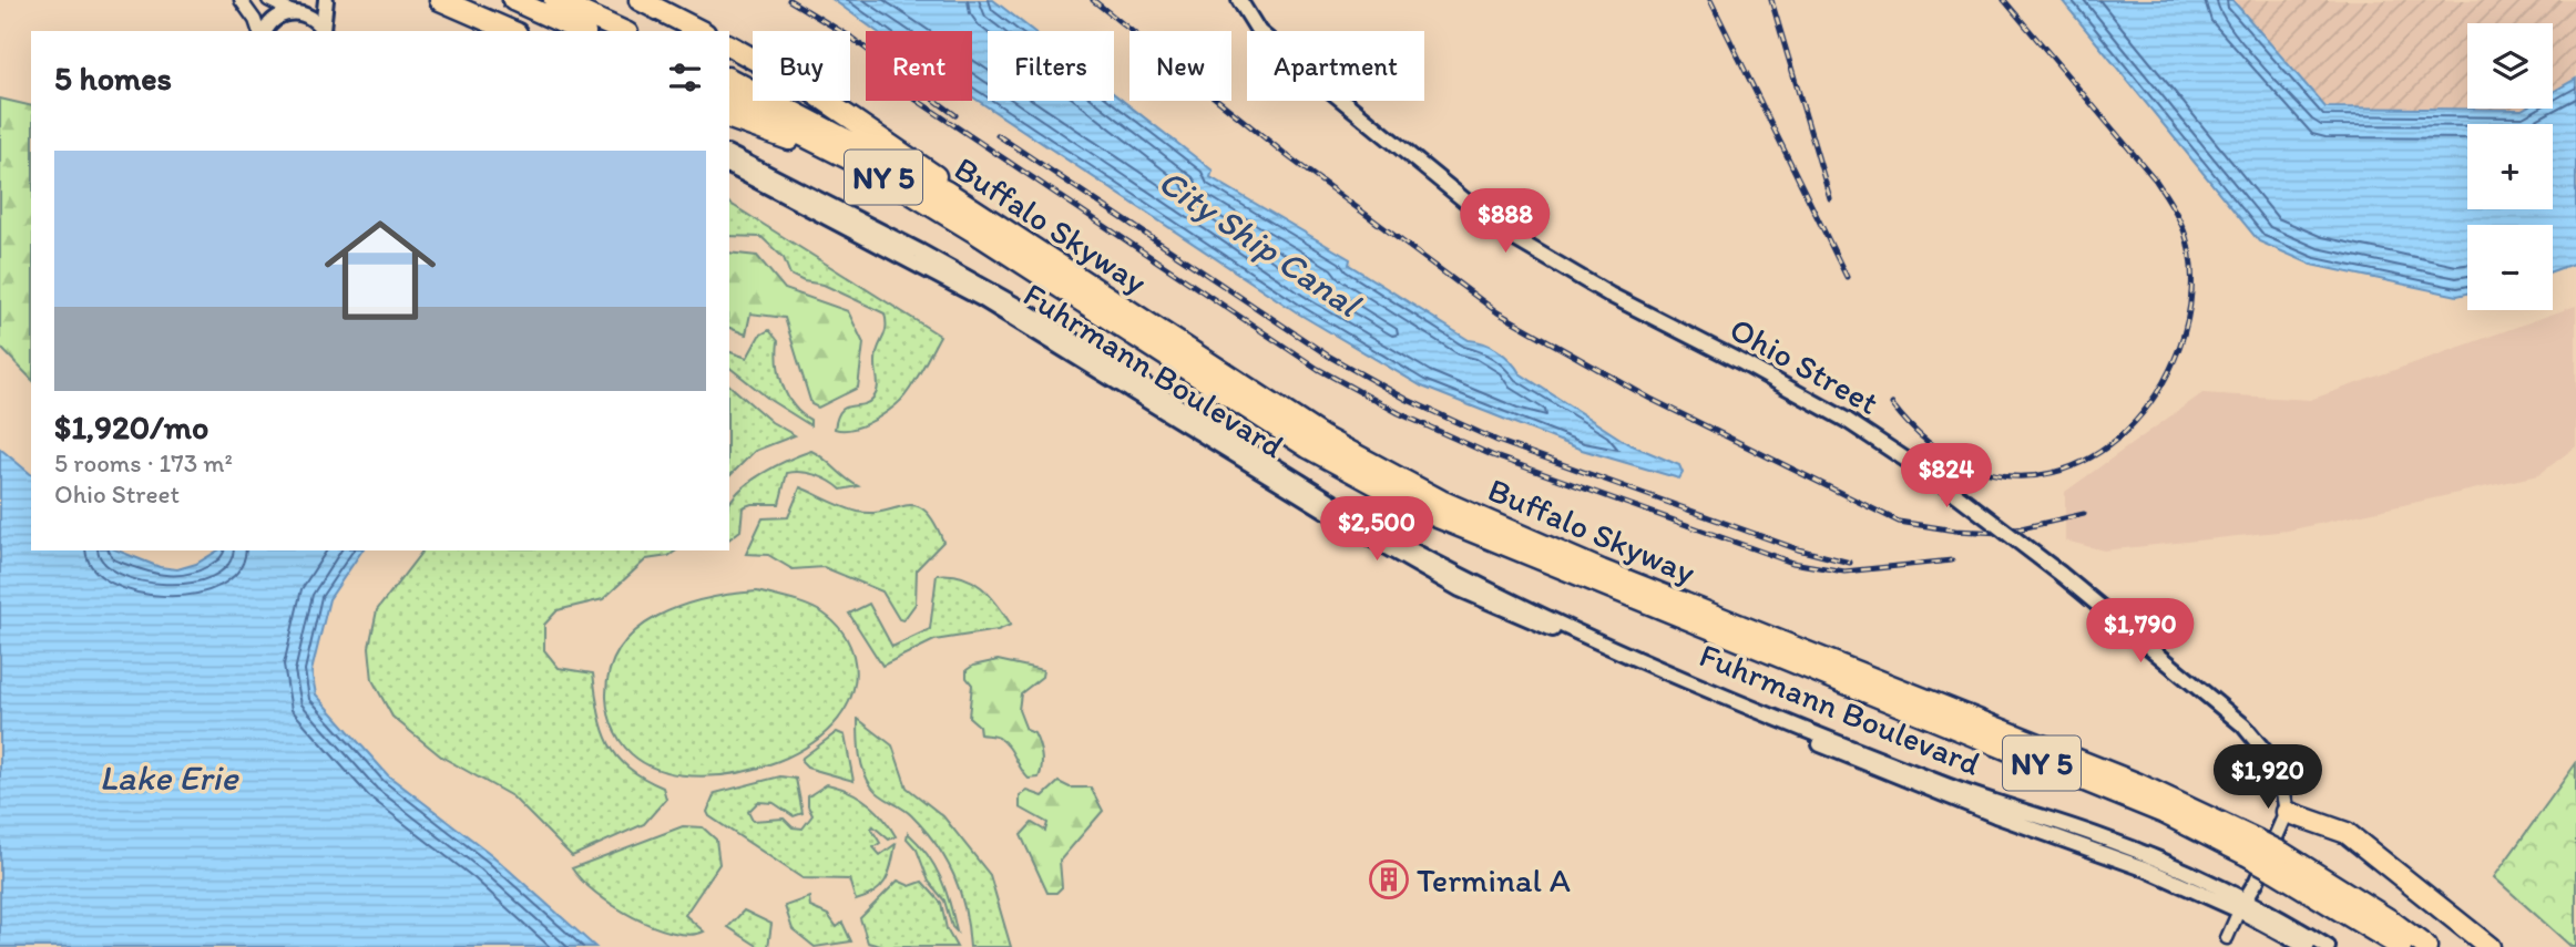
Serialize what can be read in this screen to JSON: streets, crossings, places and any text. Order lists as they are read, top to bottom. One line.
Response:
{"streets":{"highway":["NY 5","Buffalo Skyway"],"street":["Ohio Street","Fuhrmann Boulevard"]},"water":["City Ship Canal","Lake Erie"],"places":{"building":["Terminal A"]},"page":{"map_buttons":["+","−"],"chip":["Buy","Rent","Filters","New","Apartment"],"heading":"5 homes","list":[{"name":"$1,920/mo","note":"5 rooms · 173 m² · Ohio Street"}],"price":["$888","$824","$2,500","$1,790","$1,920"]}}
